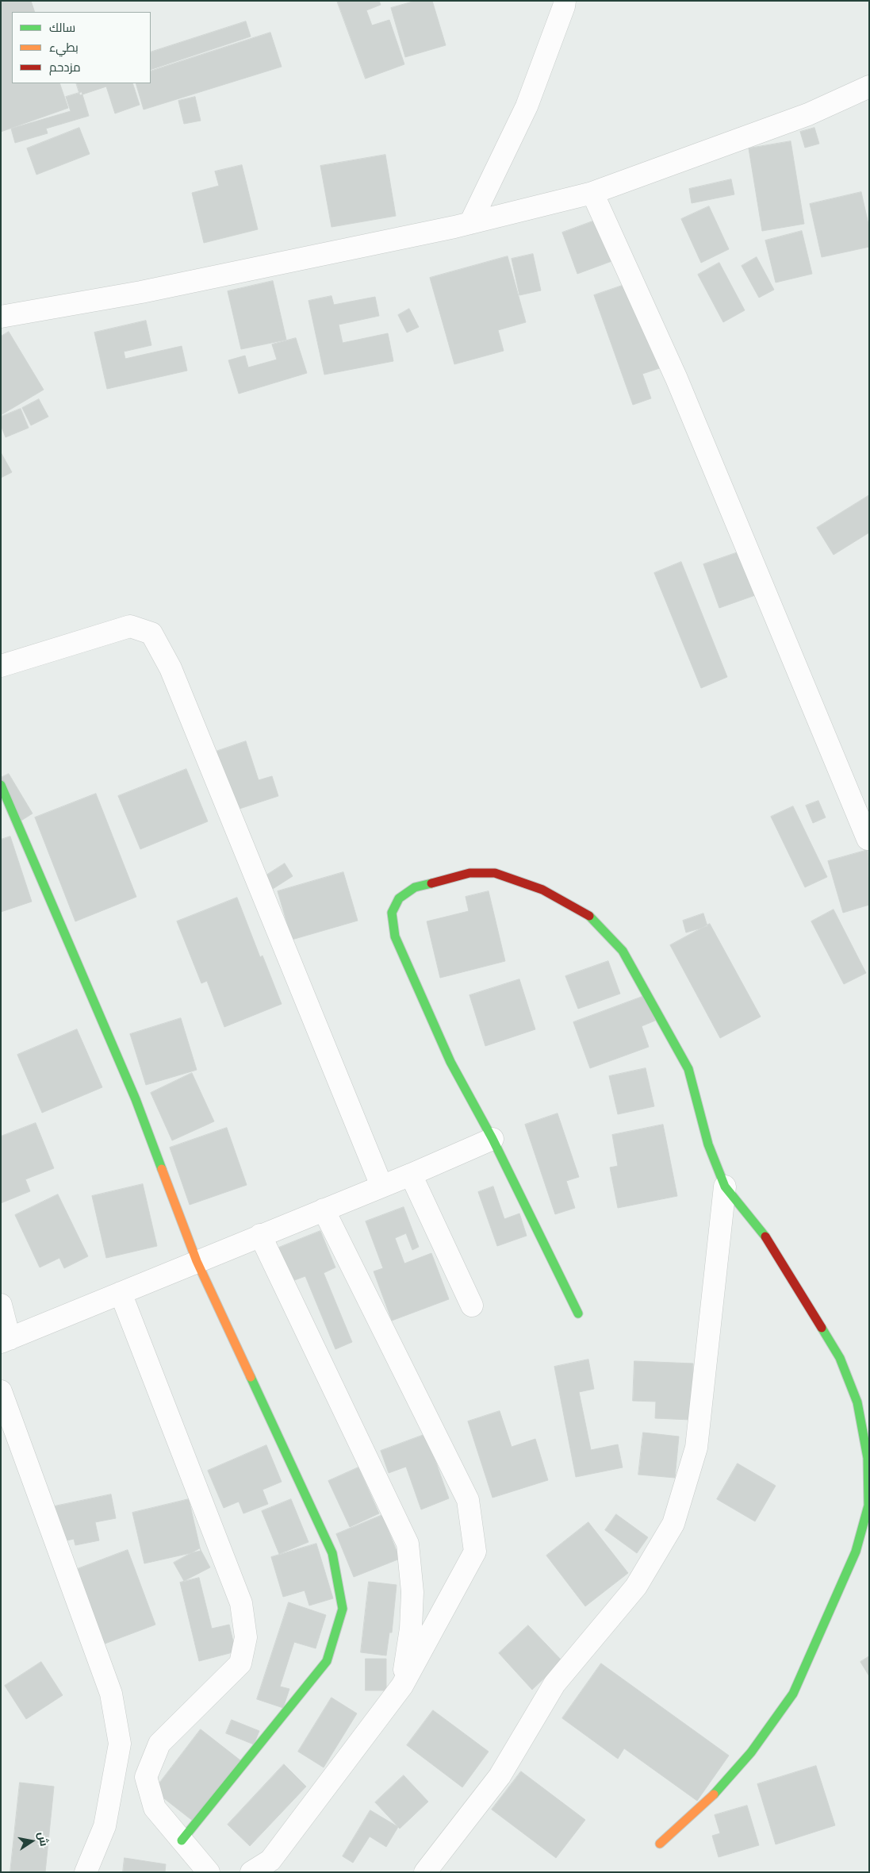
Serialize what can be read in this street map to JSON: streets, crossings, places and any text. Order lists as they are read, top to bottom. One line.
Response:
{"legend":["سالك","بطيء","مزدحم"],"north":"right"}
